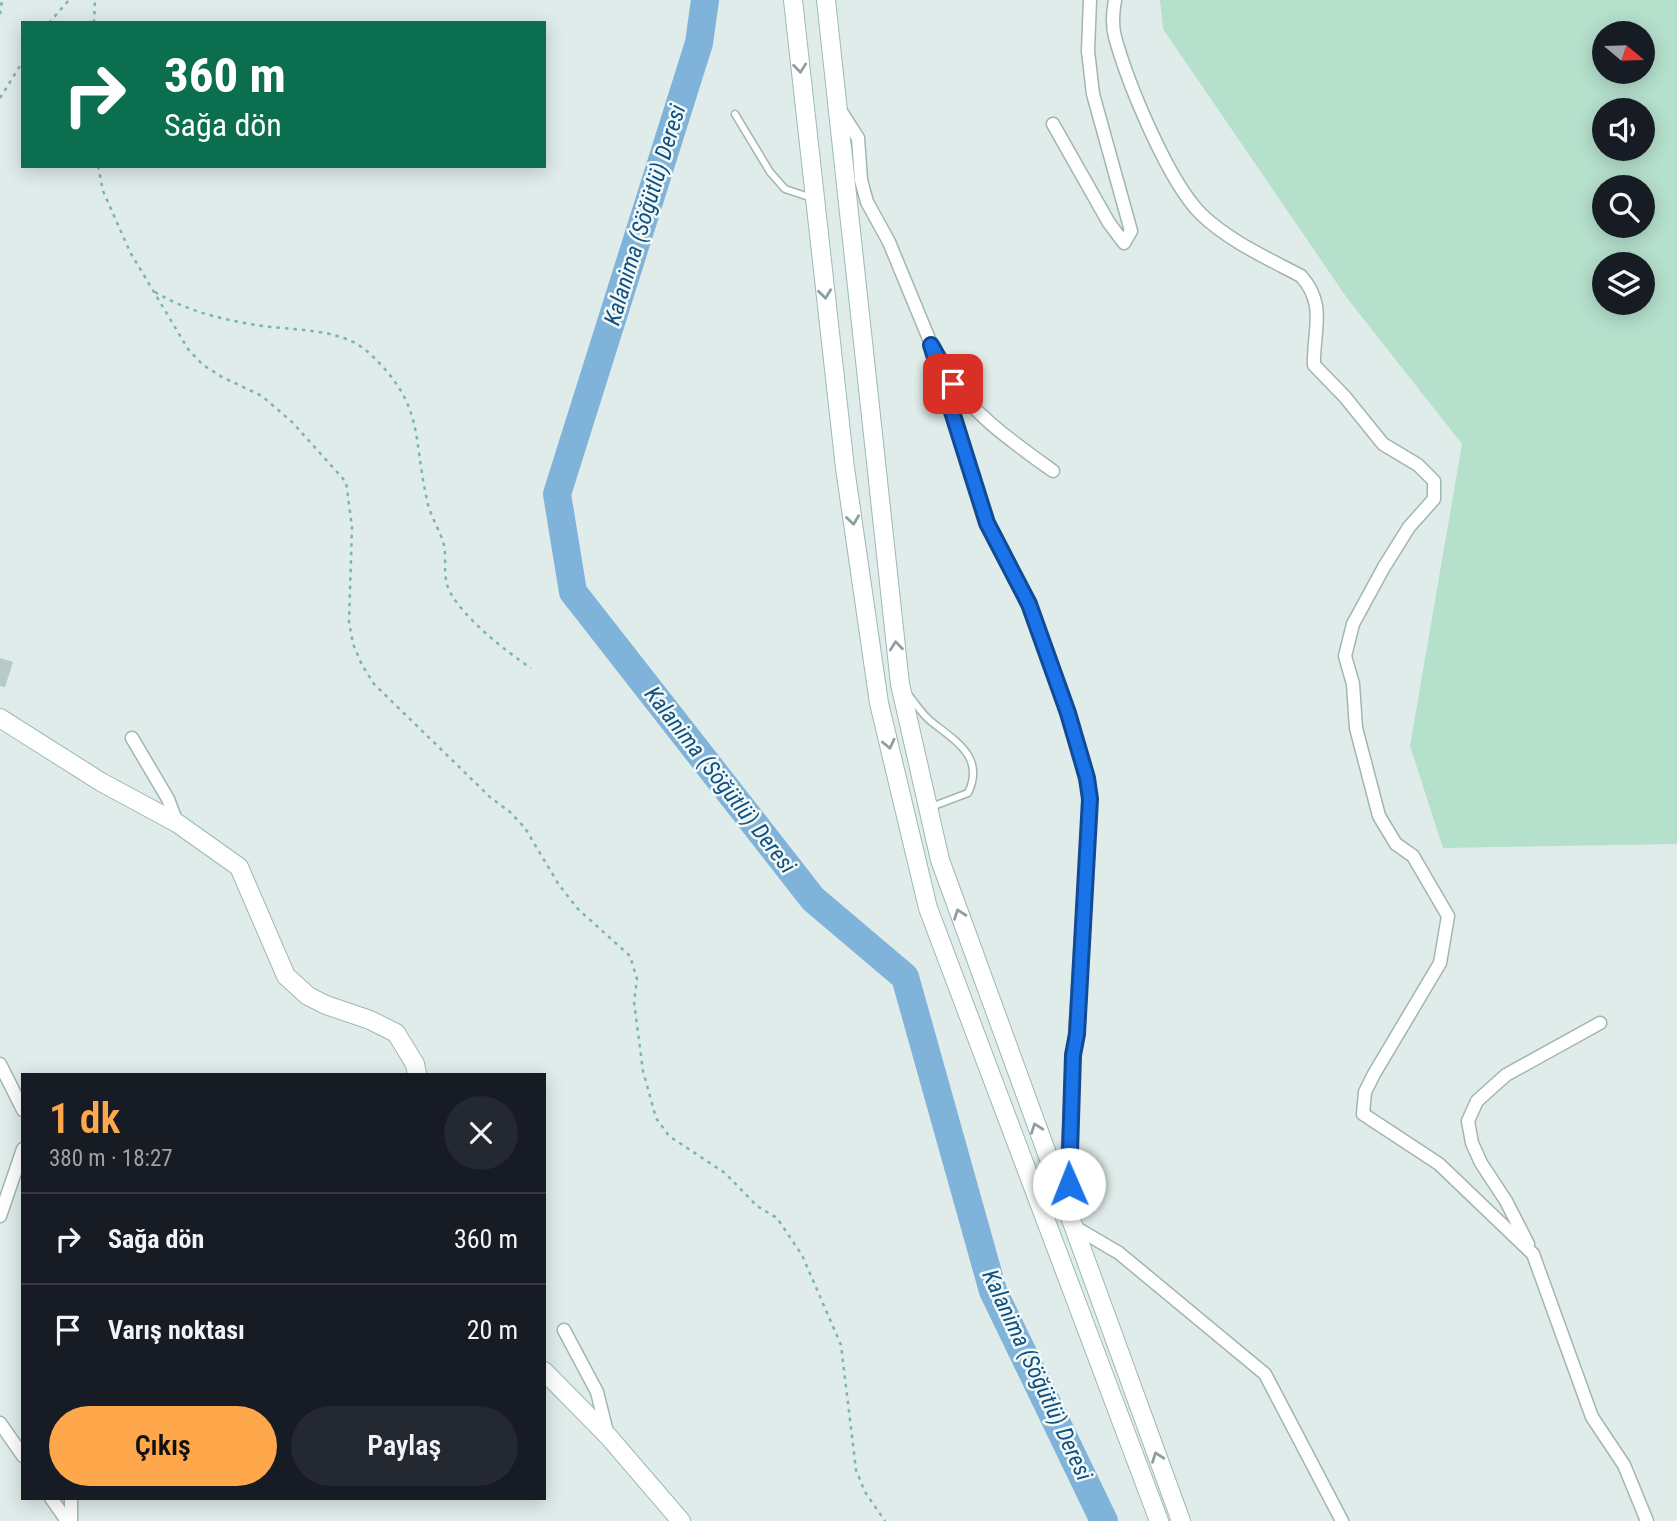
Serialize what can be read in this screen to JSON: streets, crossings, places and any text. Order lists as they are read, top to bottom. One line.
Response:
{"water":["Kalanima (Söğütlü) Deresi"],"north":"right","page":{"turn":["360 m","Sağa dön"],"heading":["1 dk","380 m · 18:27"],"list":[{"name":"Sağa dön","value":"360 m"},{"name":"Varış noktası","value":"20 m"}],"buttons":["Çıkış","Paylaş"]}}
